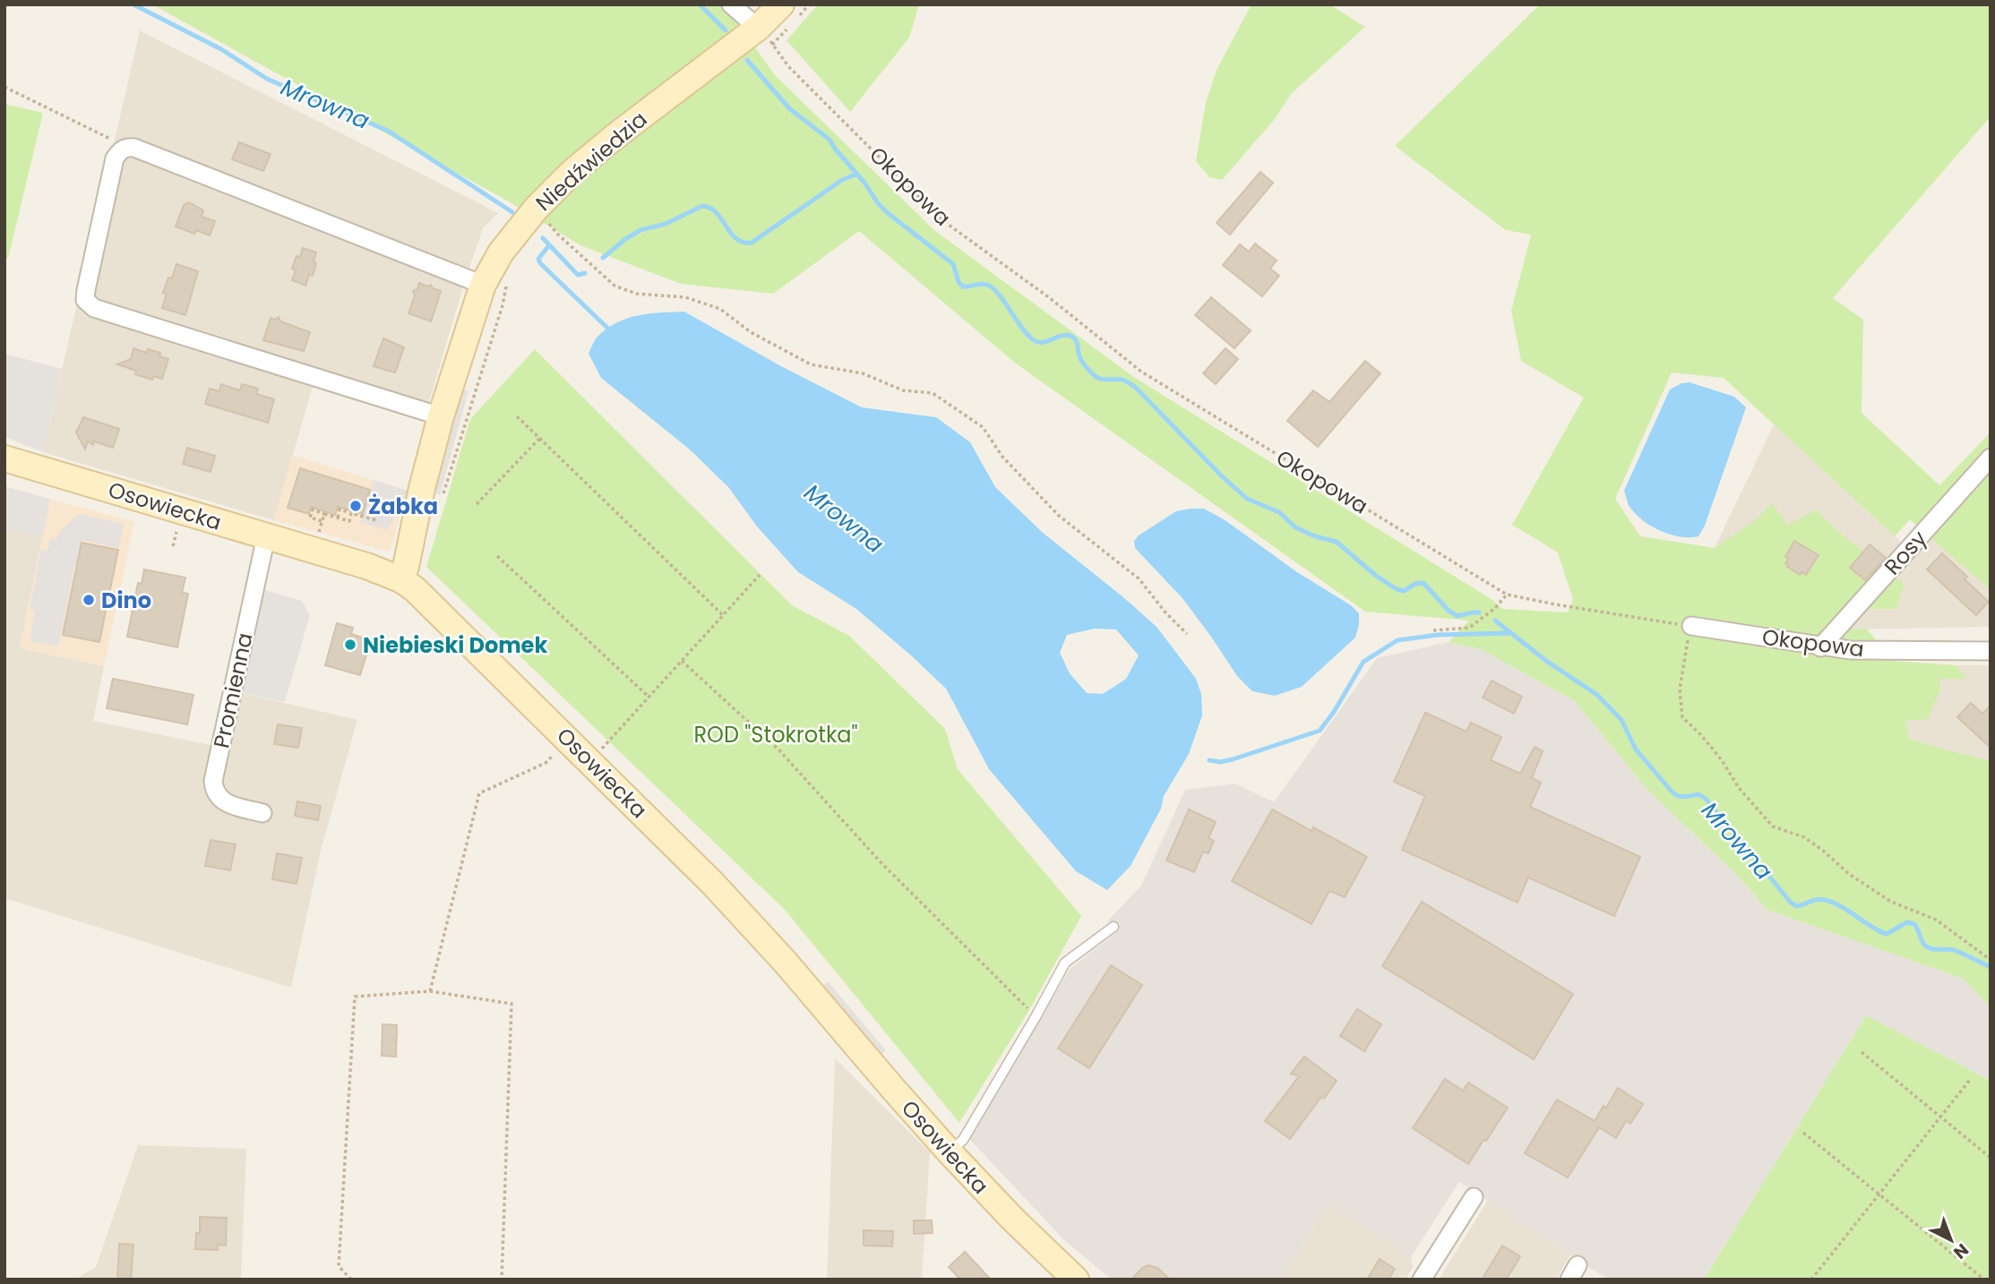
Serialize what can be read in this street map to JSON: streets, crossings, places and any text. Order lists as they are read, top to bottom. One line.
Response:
{"streets":{"street":["Niedźwiedzia","Okopowa","Osowiecka","Rosy","Promienna"]},"crossings":[["Niedźwiedzia","Okopowa"],["Niedźwiedzia","Osowiecka"],["Okopowa","Rosy"],["Osowiecka","Promienna"]],"water":["Mrowna"],"parks":["ROD \"Stokrotka\""],"places":["Żabka","Dino","Niebieski Domek"],"north":"bottom right"}
